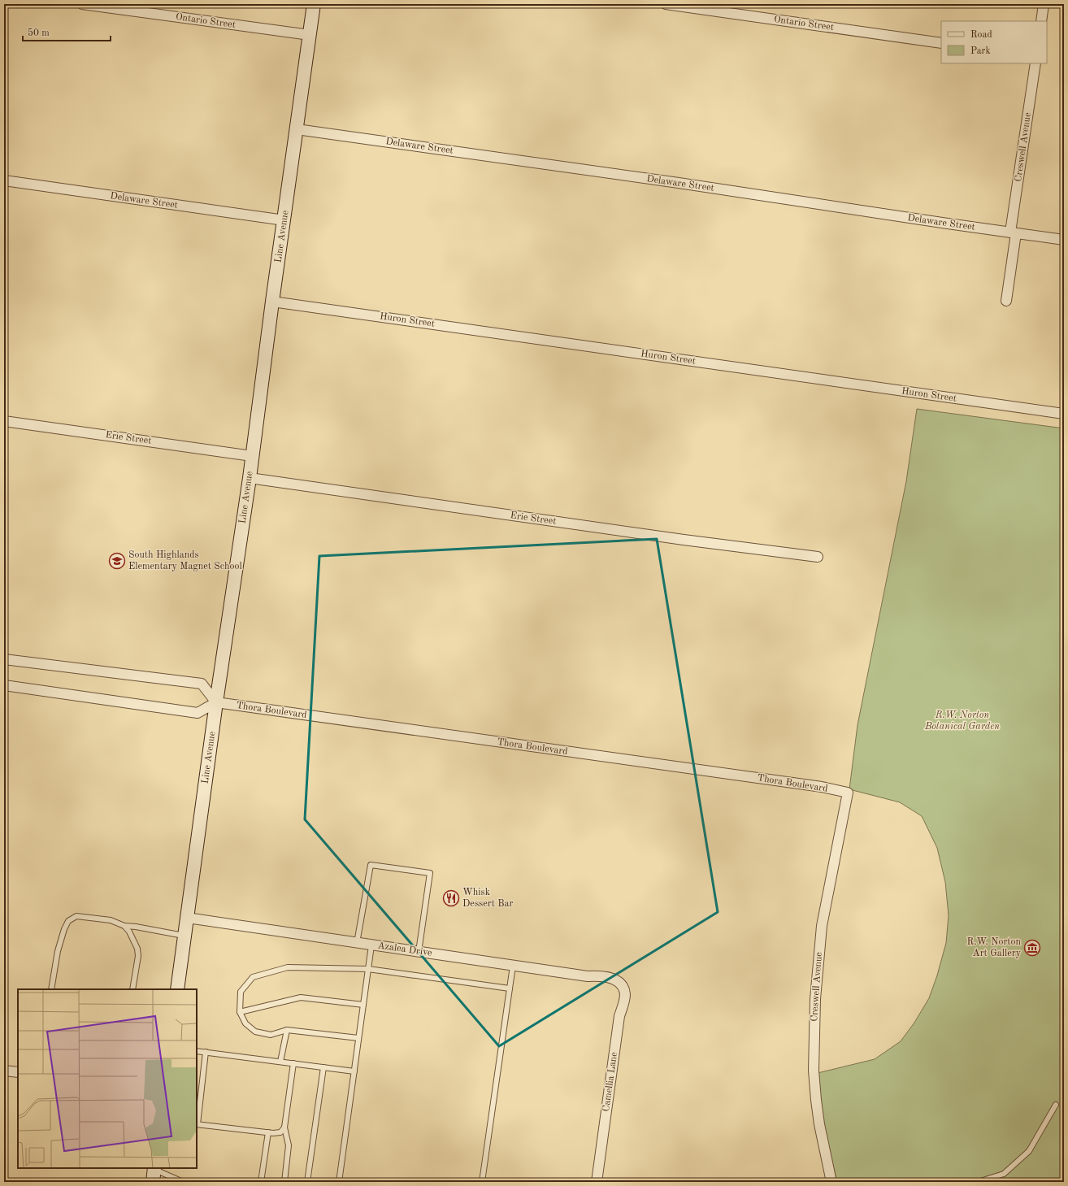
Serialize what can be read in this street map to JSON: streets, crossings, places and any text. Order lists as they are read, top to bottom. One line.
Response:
{"streets":{"main road":["Line Avenue"],"street":["Ontario Street","Delaware Street","Creswell Avenue","Huron Street","Erie Street","Thora Boulevard","Azalea Drive","Camellia Lane"]},"crossings":[["Ontario Street","Line Avenue"],["Delaware Street","Creswell Avenue"],["Delaware Street","Line Avenue"],["Creswell Avenue","Thora Boulevard"],["Line Avenue","Huron Street"],["Line Avenue","Erie Street"],["Line Avenue","Thora Boulevard"],["Line Avenue","Azalea Drive"],["Azalea Drive","Camellia Lane"]],"parks":["R.W. Norton Botanical Garden"],"places":{"school or university":["South Highlands Elementary Magnet School"],"restaurant":["Whisk Dessert Bar"],"museum":["R.W. Norton Art Gallery"]},"legend":["Road","Park"],"scale_bar":"50 m"}
